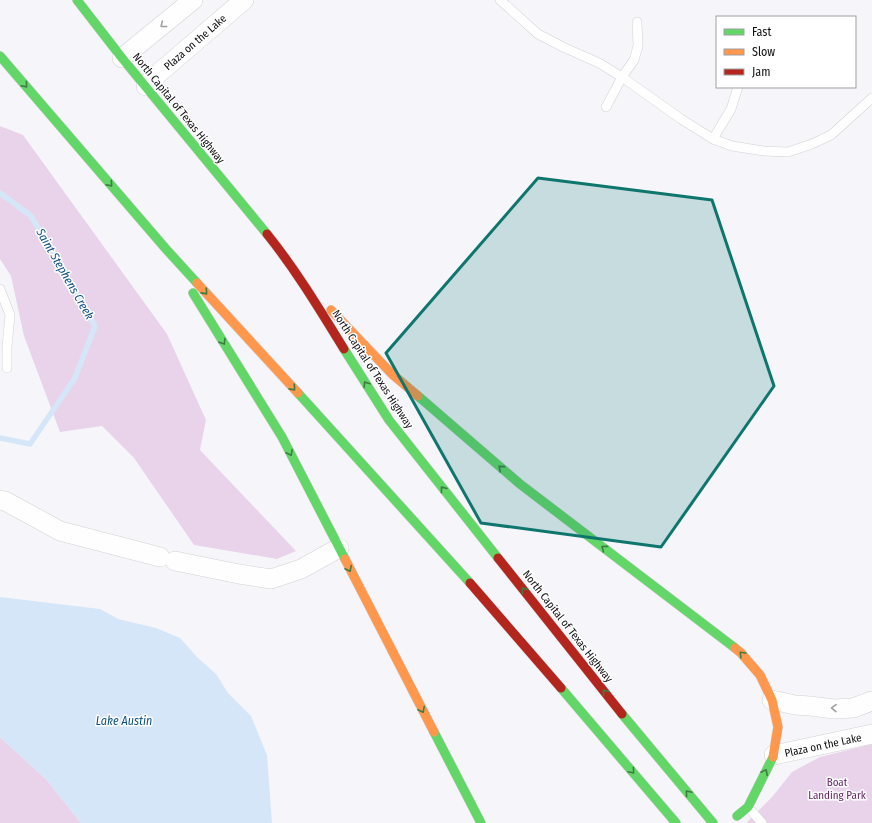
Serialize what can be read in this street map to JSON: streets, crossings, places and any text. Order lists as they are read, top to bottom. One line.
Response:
{"streets":{"highway":["North Capital of Texas Highway"],"street":["Plaza on the Lake"]},"crossings":[["Plaza on the Lake","North Capital of Texas Highway"]],"water":["Saint Stephens Creek","Lake Austin"],"parks":["Boat Landing Park"],"legend":["Fast","Slow","Jam"]}
